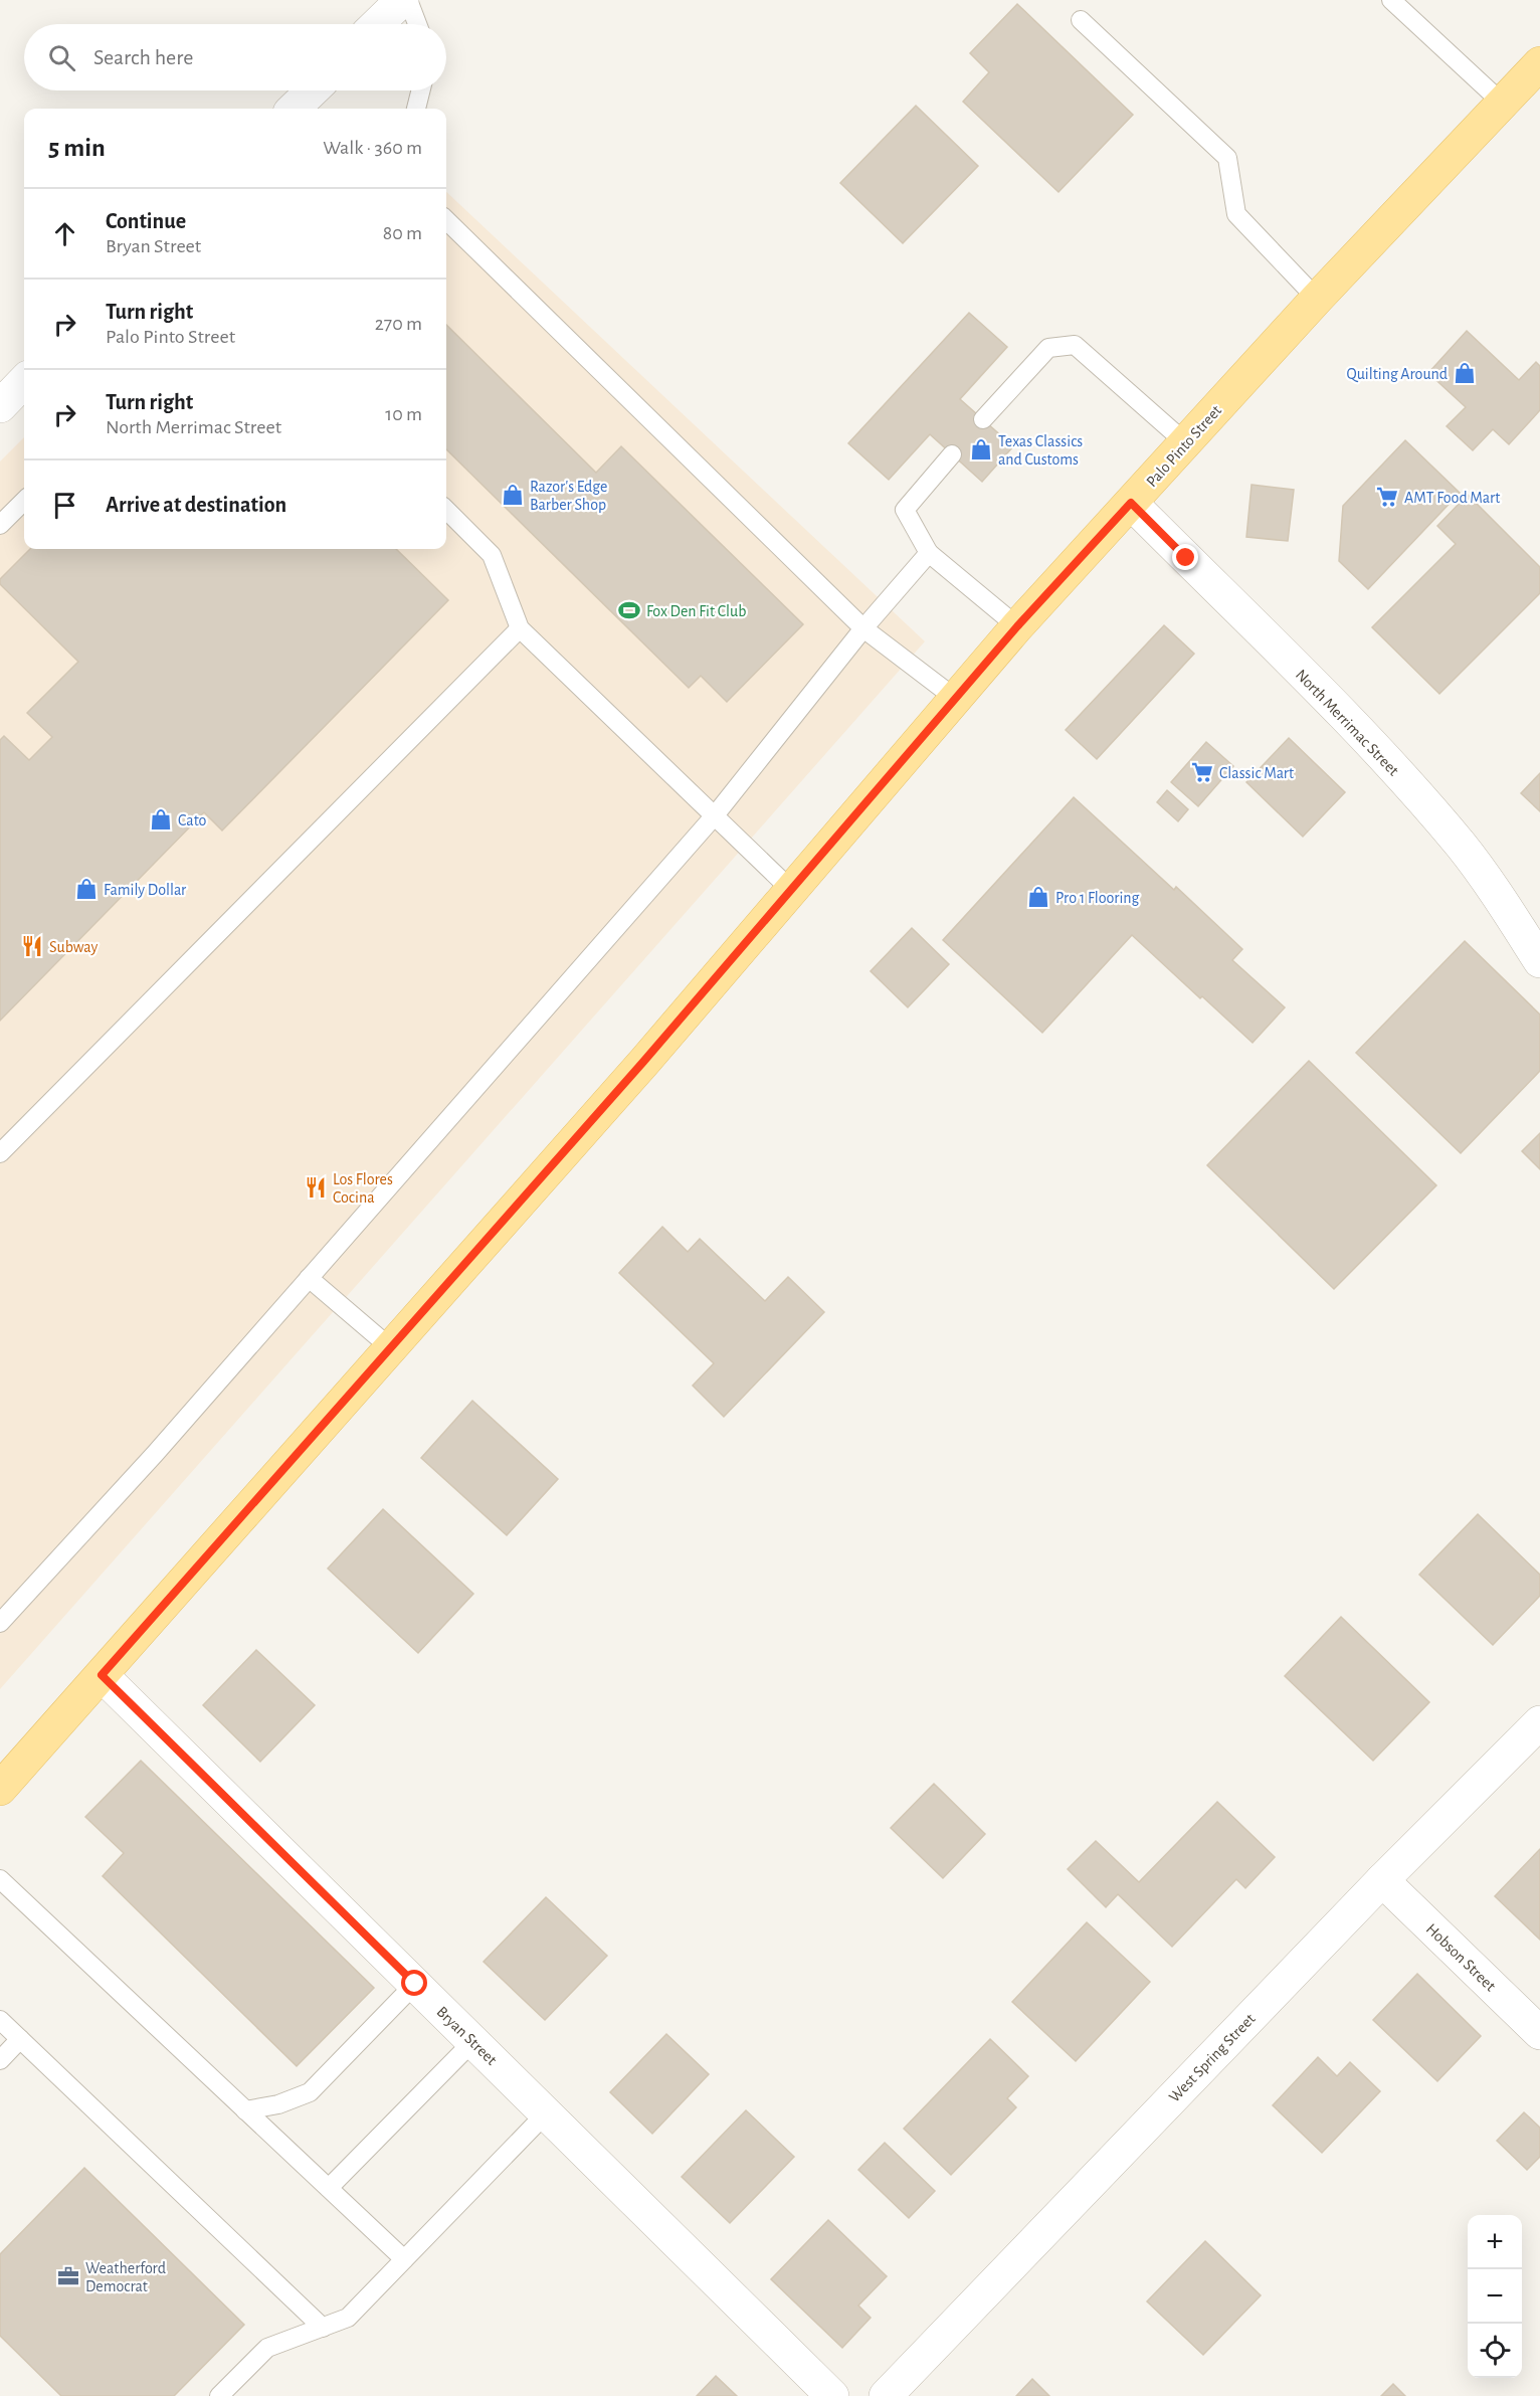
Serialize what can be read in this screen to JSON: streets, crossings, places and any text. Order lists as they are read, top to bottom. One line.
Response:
{"streets":{"main road":["Palo Pinto Street"],"street":["North Merrimac Street","Hobson Street","Bryan Street","West Spring Street"]},"crossings":[["Palo Pinto Street","North Merrimac Street"],["Palo Pinto Street","Bryan Street"],["Hobson Street","West Spring Street"]],"places":{"shop":["Quilting Around","Texas Classics and Customs","Razor's Edge Barber Shop","Cato","Family Dollar","Pro 1 Flooring"],"supermarket":["AMT Food Mart","Classic Mart"],"sports":["Fox Den Fit Club"],"restaurant":["Subway","Los Flores Cocina"],"office":["Weatherford Democrat"]},"page":{"search":"Search here","heading":["5 min","Walk · 360 m"],"list":[["Continue","Bryan Street","80 m"],["Turn right","Palo Pinto Street","270 m"],["Turn right","North Merrimac Street","10 m"],"Arrive at destination"],"map_buttons":["+","−"]}}
